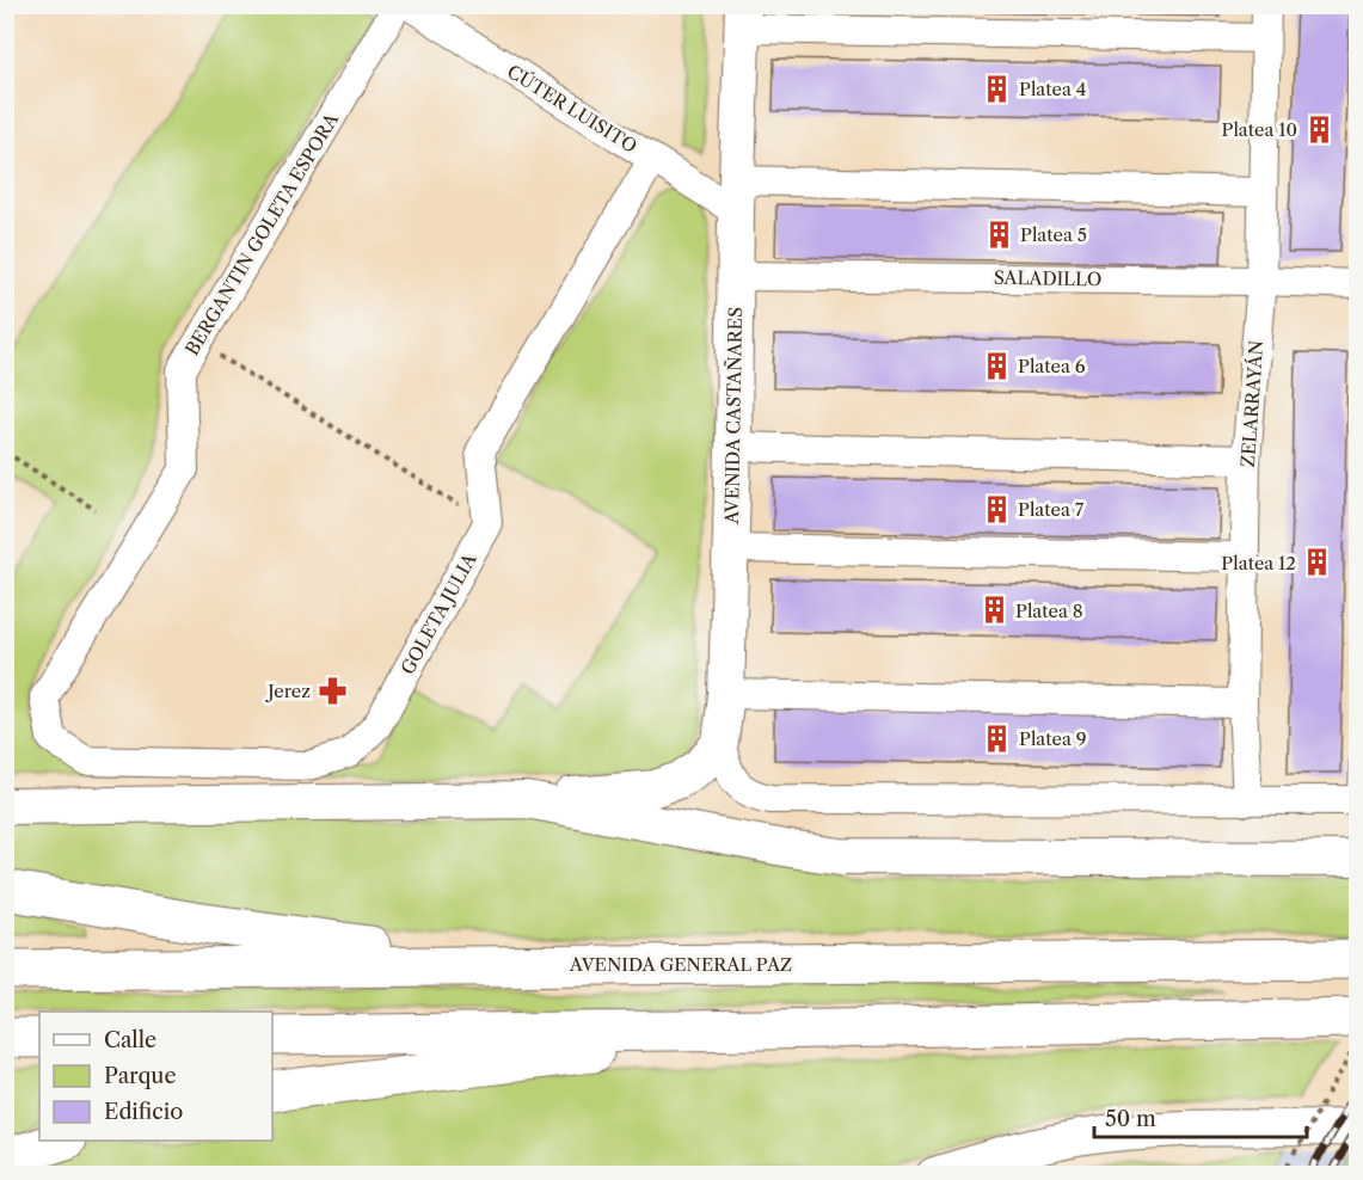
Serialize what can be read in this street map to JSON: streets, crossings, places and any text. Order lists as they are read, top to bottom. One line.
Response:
{"streets":{"highway":["AVENIDA GENERAL PAZ"],"street":["CÚTER LUISITO","BERGANTIN GOLETA ESPORA","SALADILLO","ZELARRAYÁN","AVENIDA CASTAÑARES","GOLETA JULIA"]},"crossings":[["CÚTER LUISITO","AVENIDA CASTAÑARES"],["BERGANTIN GOLETA ESPORA","GOLETA JULIA"],["SALADILLO","ZELARRAYÁN"],["SALADILLO","AVENIDA CASTAÑARES"],["ZELARRAYÁN","AVENIDA CASTAÑARES"]],"places":{"building":["Platea 4","Platea 10","Platea 5","Platea 6","Platea 7","Platea 12","Platea 8","Platea 9"],"pharmacy":["Jerez"]},"legend":["Calle","Parque","Edificio"],"scale_bar":"50 m"}
